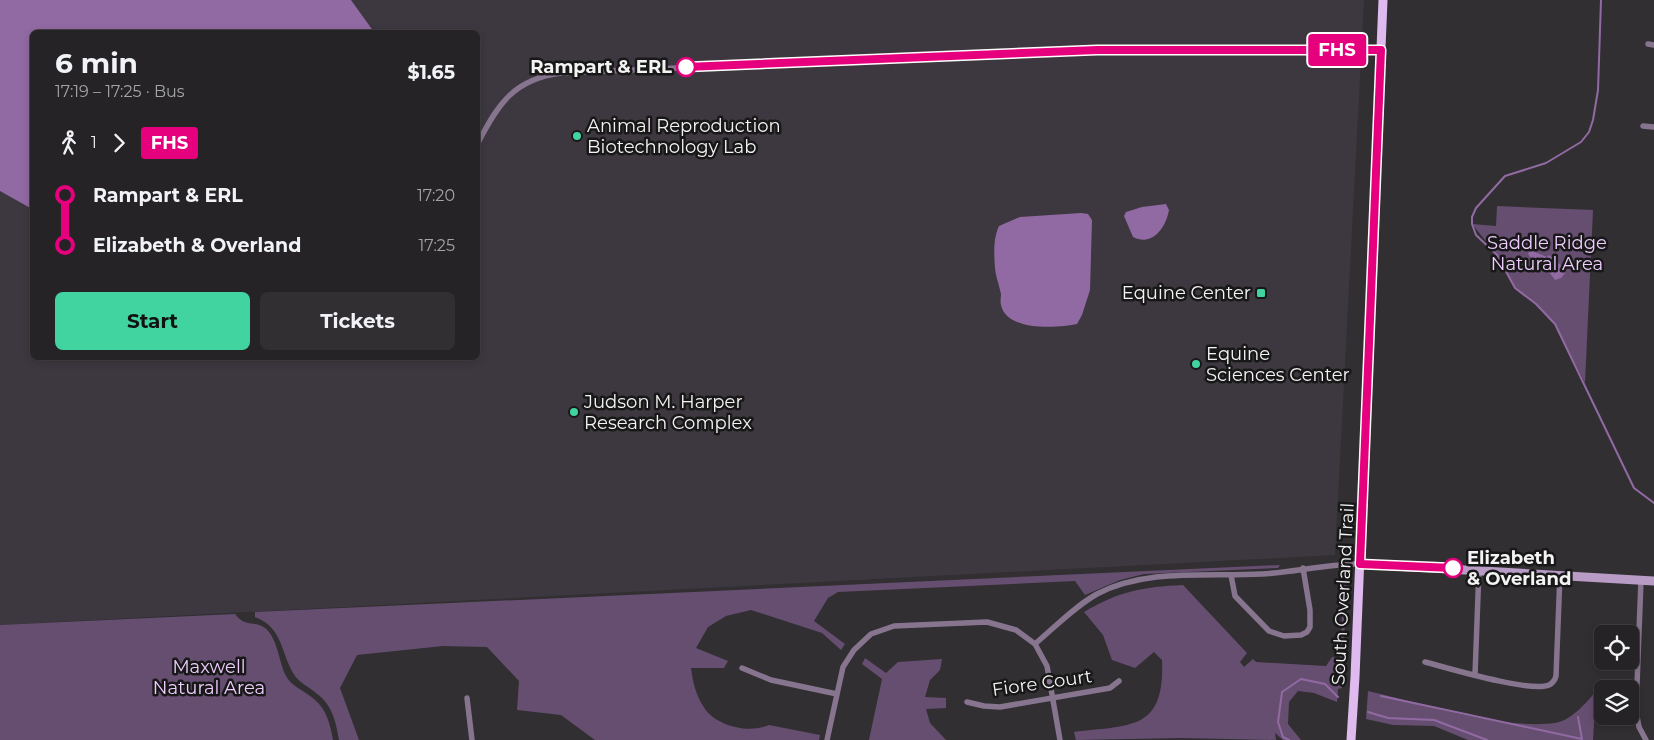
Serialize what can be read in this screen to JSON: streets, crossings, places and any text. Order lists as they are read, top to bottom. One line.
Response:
{"streets":{"main road":["South Overland Trail"],"street":["Fiore Court"]},"parks":["Saddle Ridge Natural Area","Maxwell Natural Area"],"places":{"other":["Rampart & ERL","Animal Reproduction Biotechnology Lab","Equine Sciences Center","Judson M. Harper Research Complex","Elizabeth & Overland"],"transit":["Equine Center"]},"lines":["bus line FHS"],"page":{"on_map":"FHS","heading":["6 min","17:19 – 17:25 · Bus","$1.65"],"legs":["1","FHS"],"list":[{"name":"Rampart & ERL","value":"17:20"},{"name":"Elizabeth & Overland","value":"17:25"}],"buttons":["Start","Tickets"]}}
